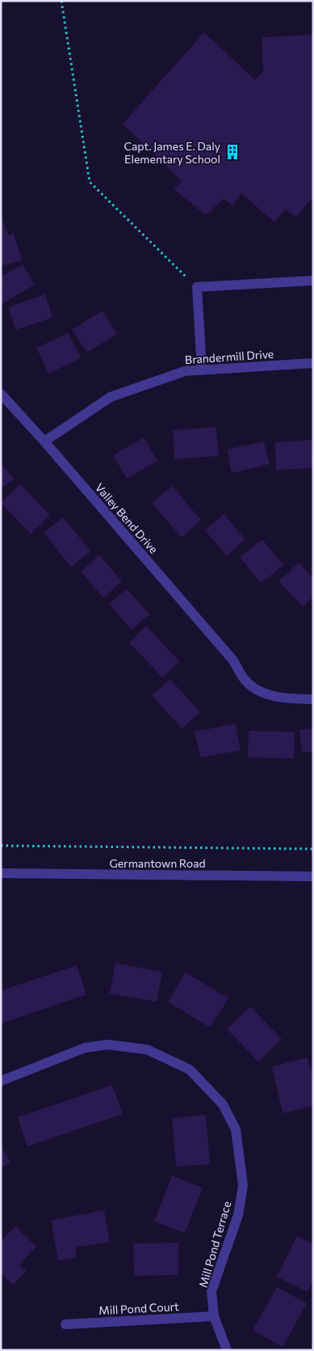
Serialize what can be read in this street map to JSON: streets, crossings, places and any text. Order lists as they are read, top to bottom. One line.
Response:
{"streets":{"street":["Brandermill Drive","Valley Bend Drive","Germantown Road","Mill Pond Terrace","Mill Pond Court"]},"crossings":[["Brandermill Drive","Valley Bend Drive"],["Mill Pond Terrace","Mill Pond Court"]],"places":{"building":["Capt. James E. Daly Elementary School"]}}
